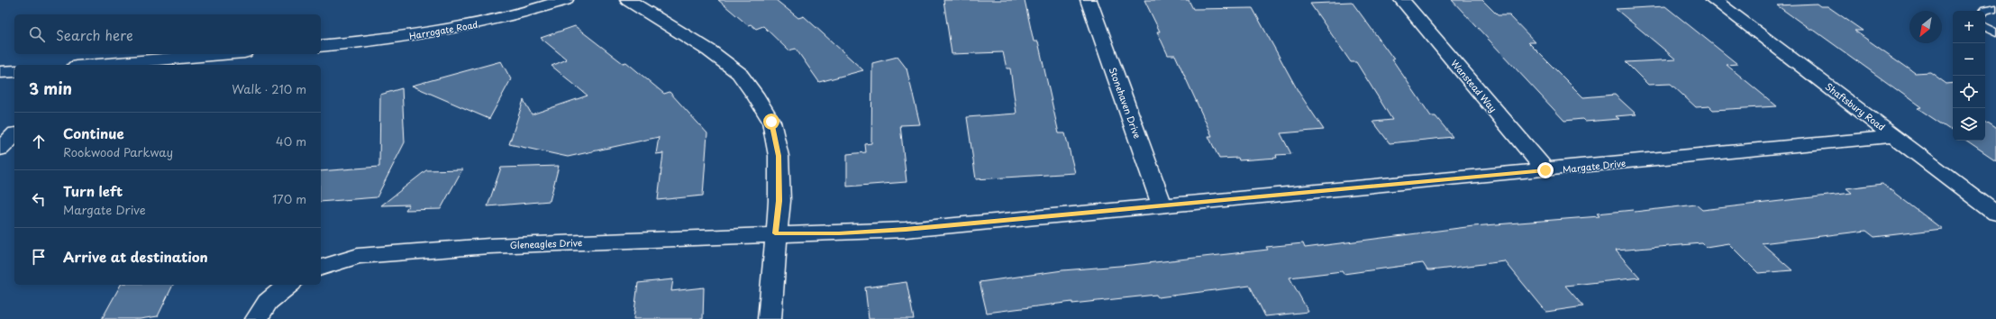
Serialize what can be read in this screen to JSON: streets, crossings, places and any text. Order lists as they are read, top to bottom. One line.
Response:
{"streets":{"street":["Harrogate Road","Wanstead Way","Stonehaven Drive","Shaftsbury Road","Margate Drive","Gleneagles Drive"]},"crossings":[["Wanstead Way","Margate Drive"],["Stonehaven Drive","Margate Drive"],["Shaftsbury Road","Margate Drive"],["Margate Drive","Gleneagles Drive"]],"north":"bottom left","page":{"map_buttons":["+","−"],"search":"Search here","heading":["3 min","Walk · 210 m"],"list":[["Continue","Rookwood Parkway","40 m"],["Turn left","Margate Drive","170 m"],"Arrive at destination"]}}
